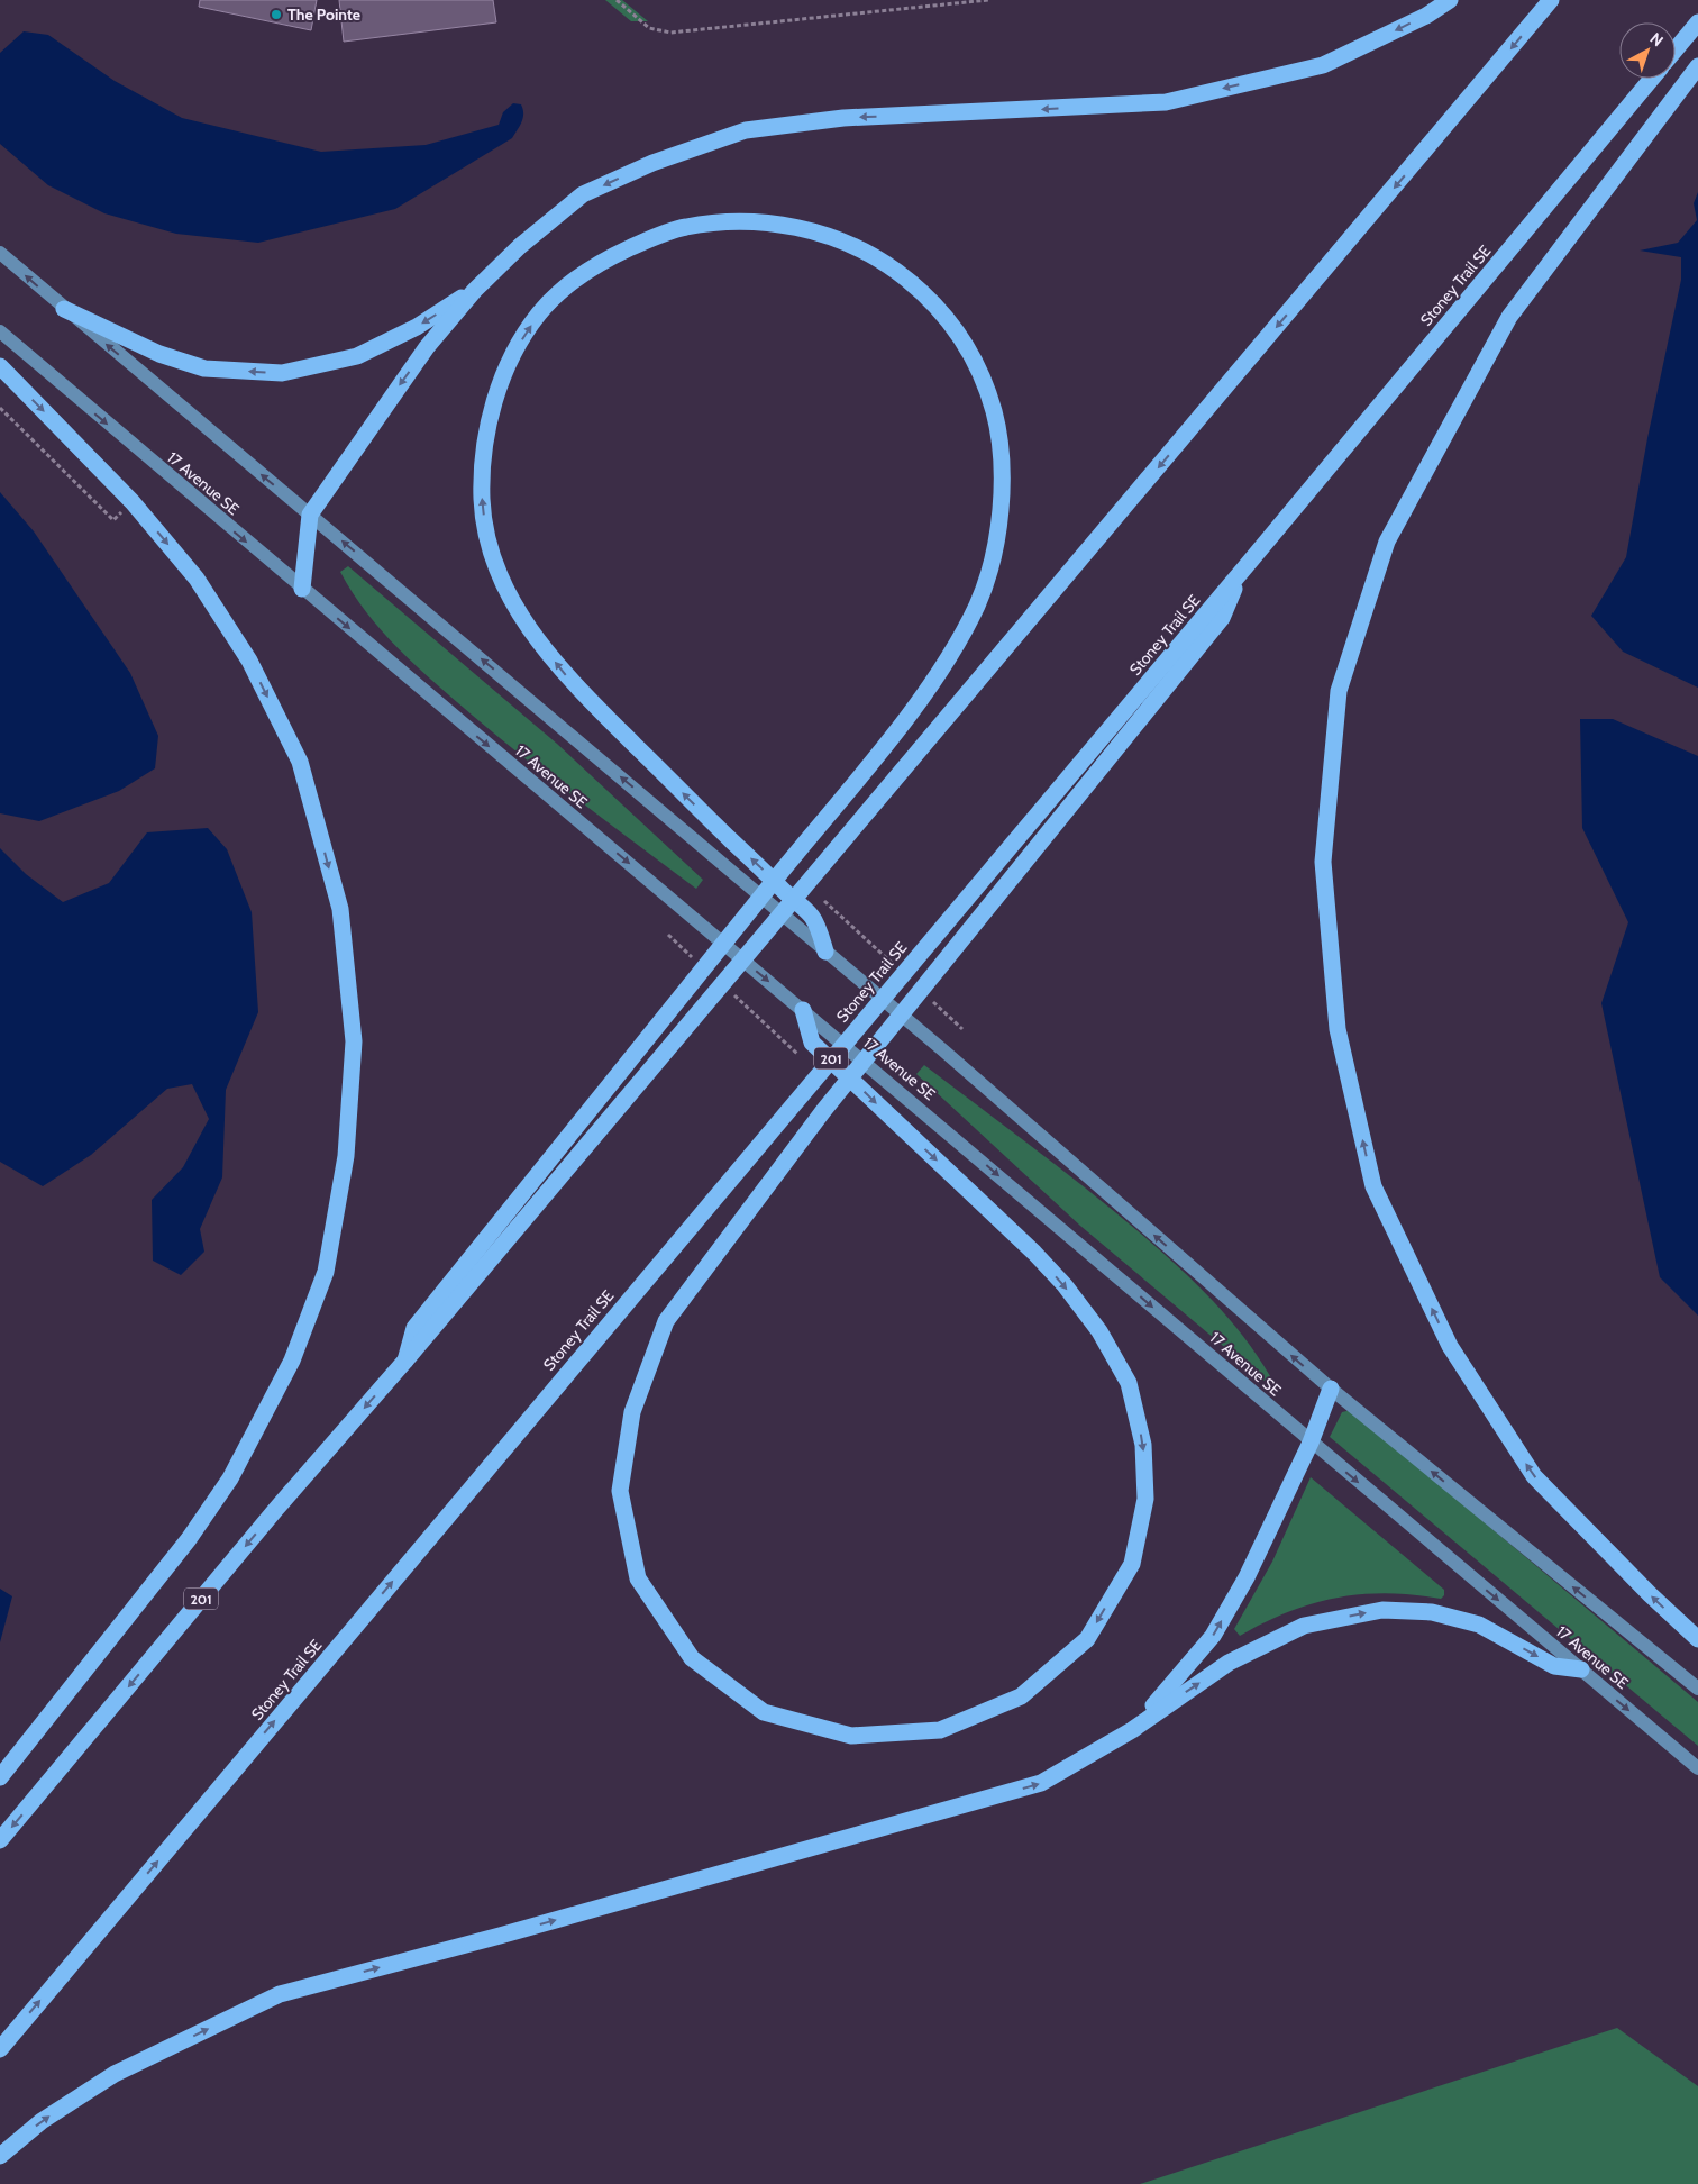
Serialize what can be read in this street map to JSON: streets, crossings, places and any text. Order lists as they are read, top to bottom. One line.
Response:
{"streets":{"highway":["Stoney Trail SE","201"],"main road":["17 Avenue SE"]},"places":["The Pointe"],"north":"top right"}
